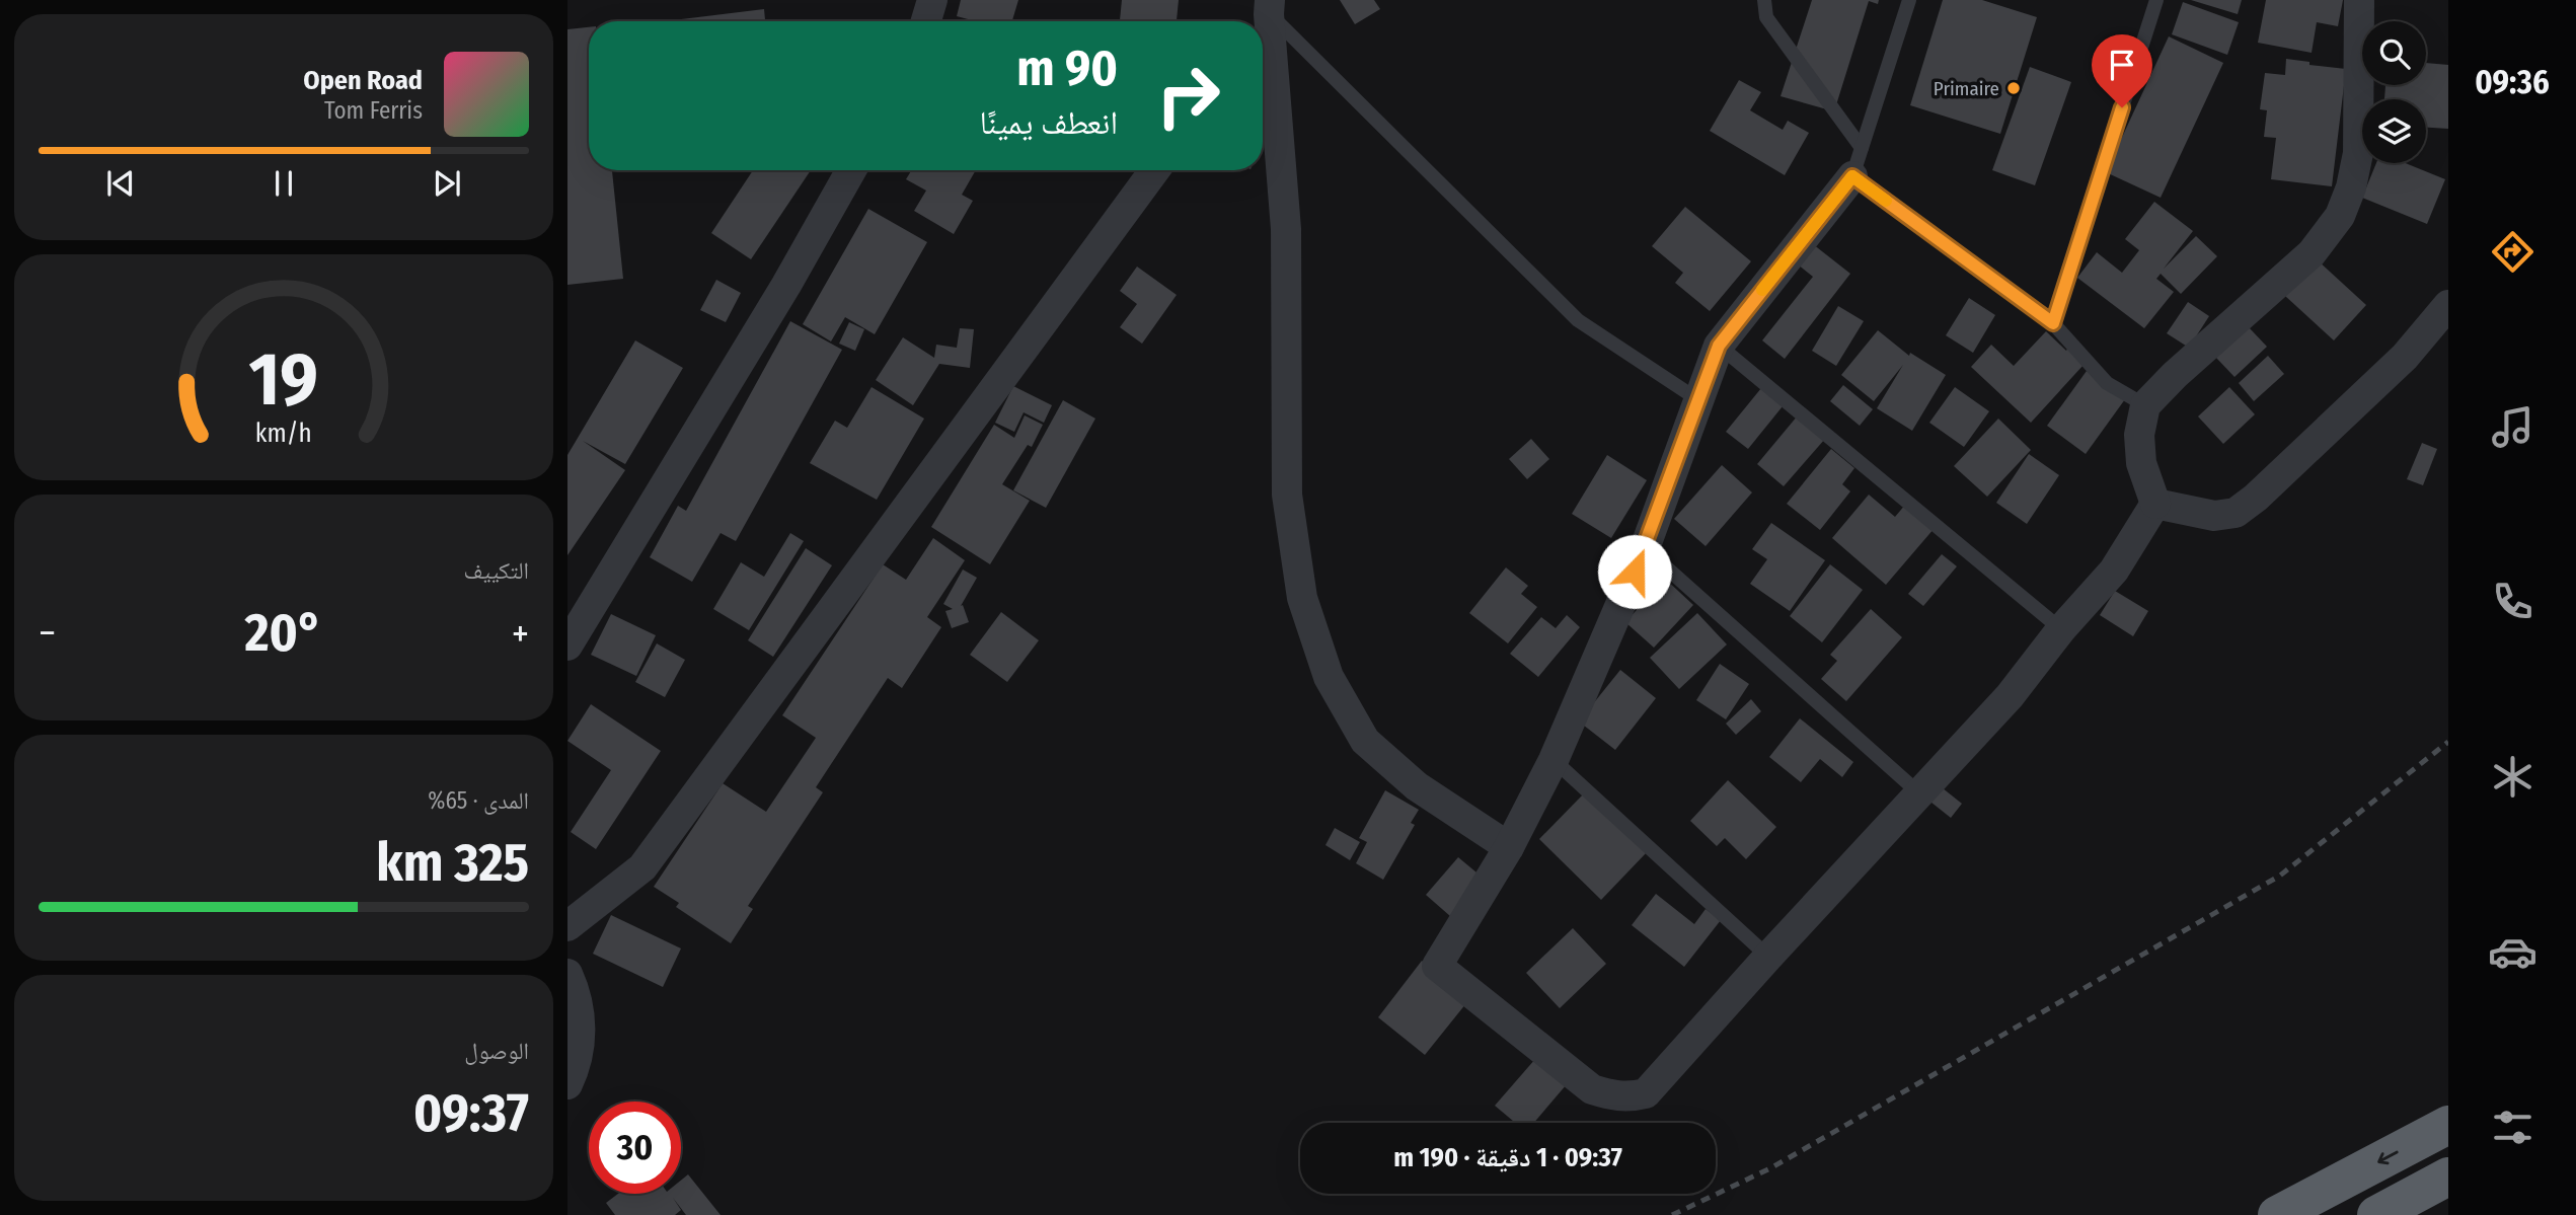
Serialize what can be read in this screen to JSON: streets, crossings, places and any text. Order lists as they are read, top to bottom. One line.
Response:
{"places":["Primaire"],"page":{"tabs":"09:36","turn":["90 m","انعطف يمينًا"],"song":["Open Road","Tom Ferris"],"tile":["التكييف",["المدى · 65%","325 km"],["الوصول","09:37"]],"heat":["−","20°","+"],"limit":"30","trip":"09:37 · 1 دقيقة · 190 m","gauge":["19","km/h"]}}
